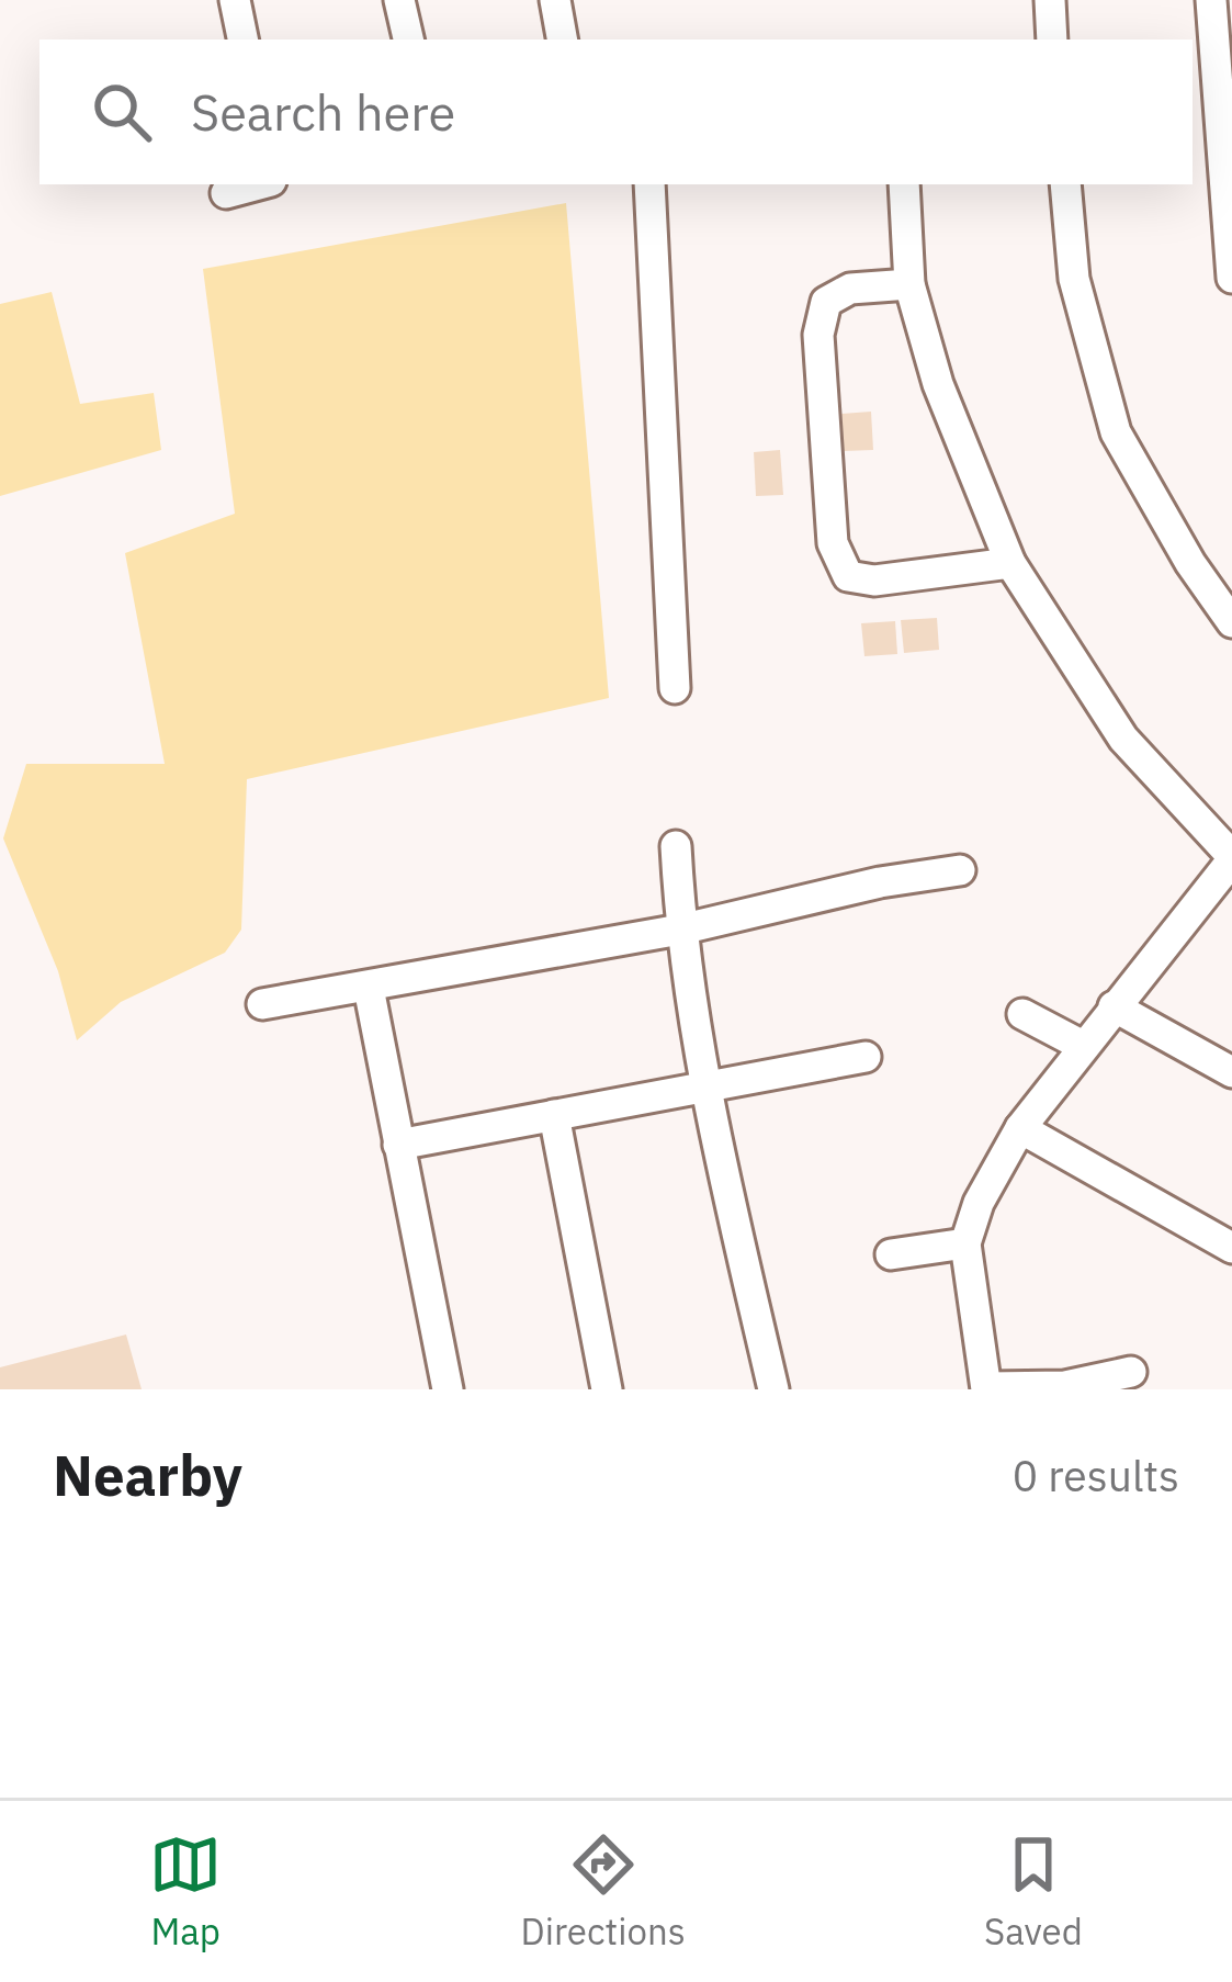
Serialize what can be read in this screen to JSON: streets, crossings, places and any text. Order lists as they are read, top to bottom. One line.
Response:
{"page":{"search":"Search here","heading":["Nearby","0 results"],"nav":["Map","Directions","Saved"]}}
